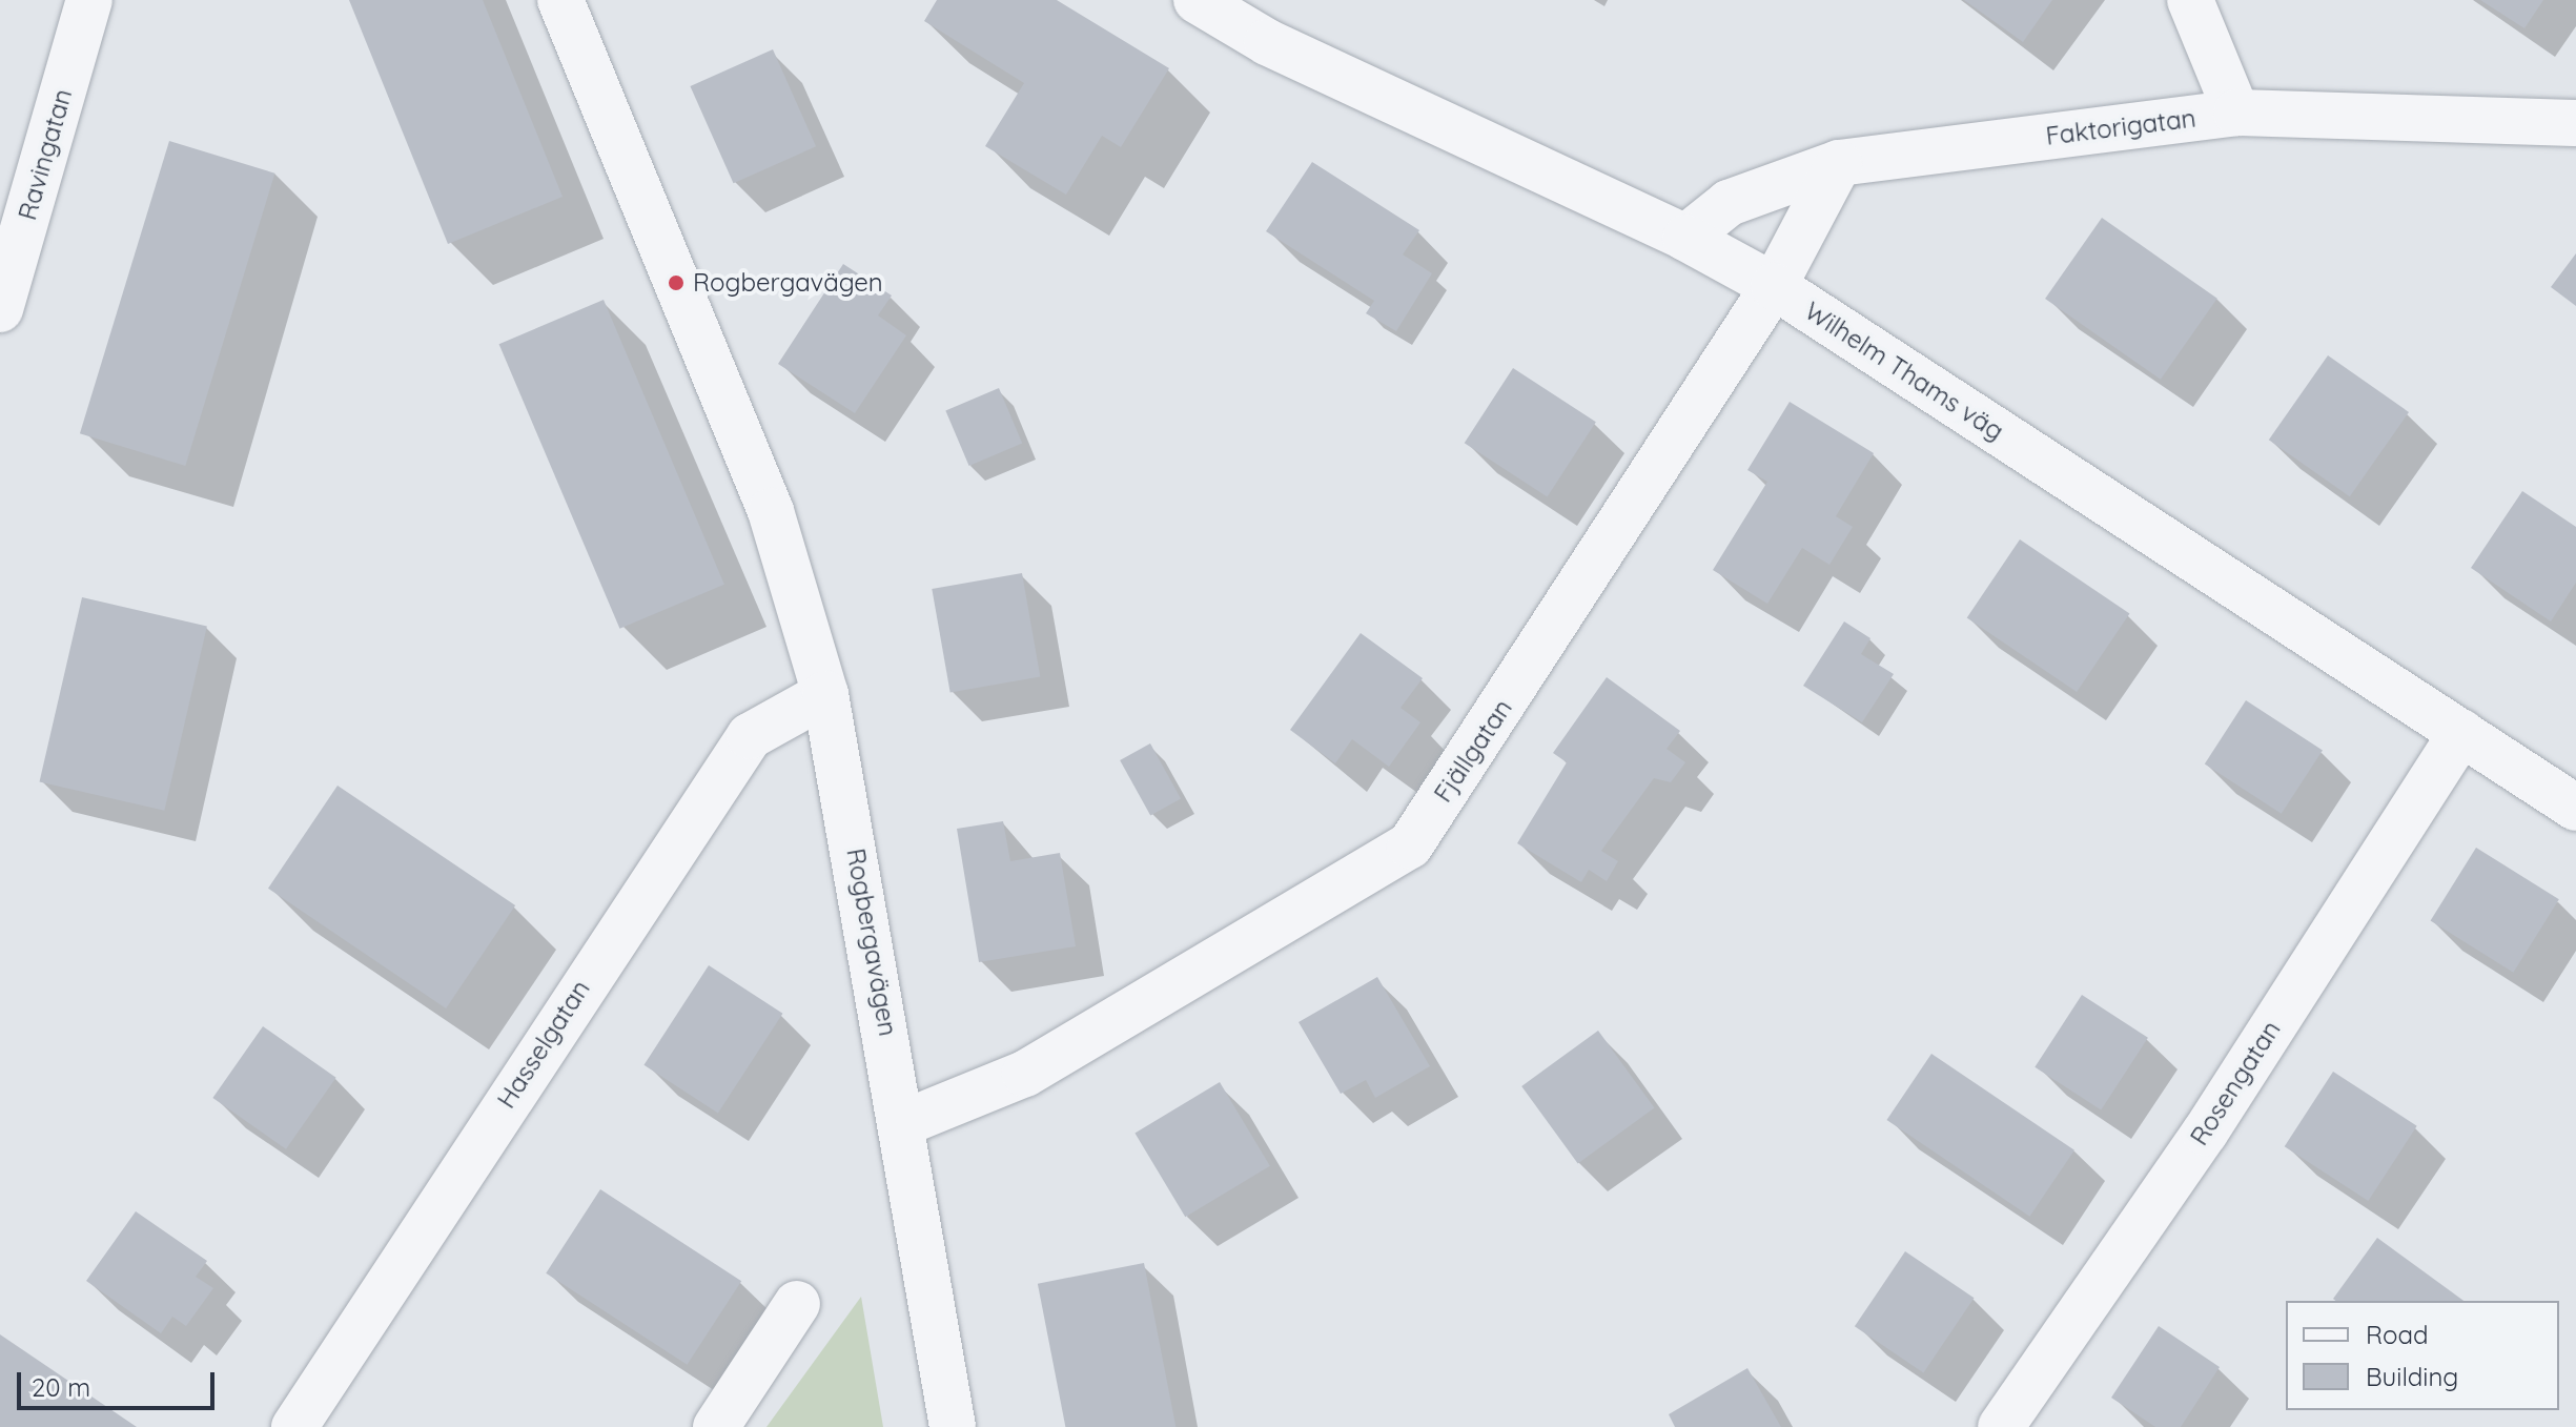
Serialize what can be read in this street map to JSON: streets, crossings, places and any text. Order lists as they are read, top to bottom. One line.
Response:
{"streets":{"street":["Faktorigatan","Ravingatan","Wilhelm Thams väg","Fjällgatan","Rogbergavägen","Hasselgatan","Rosengatan"]},"crossings":[["Faktorigatan","Wilhelm Thams väg"],["Faktorigatan","Fjällgatan"],["Wilhelm Thams väg","Fjällgatan"],["Wilhelm Thams väg","Rosengatan"],["Fjällgatan","Rogbergavägen"],["Rogbergavägen","Hasselgatan"]],"places":["Rogbergavägen"],"legend":["Road","Building"],"scale_bar":"20 m"}
